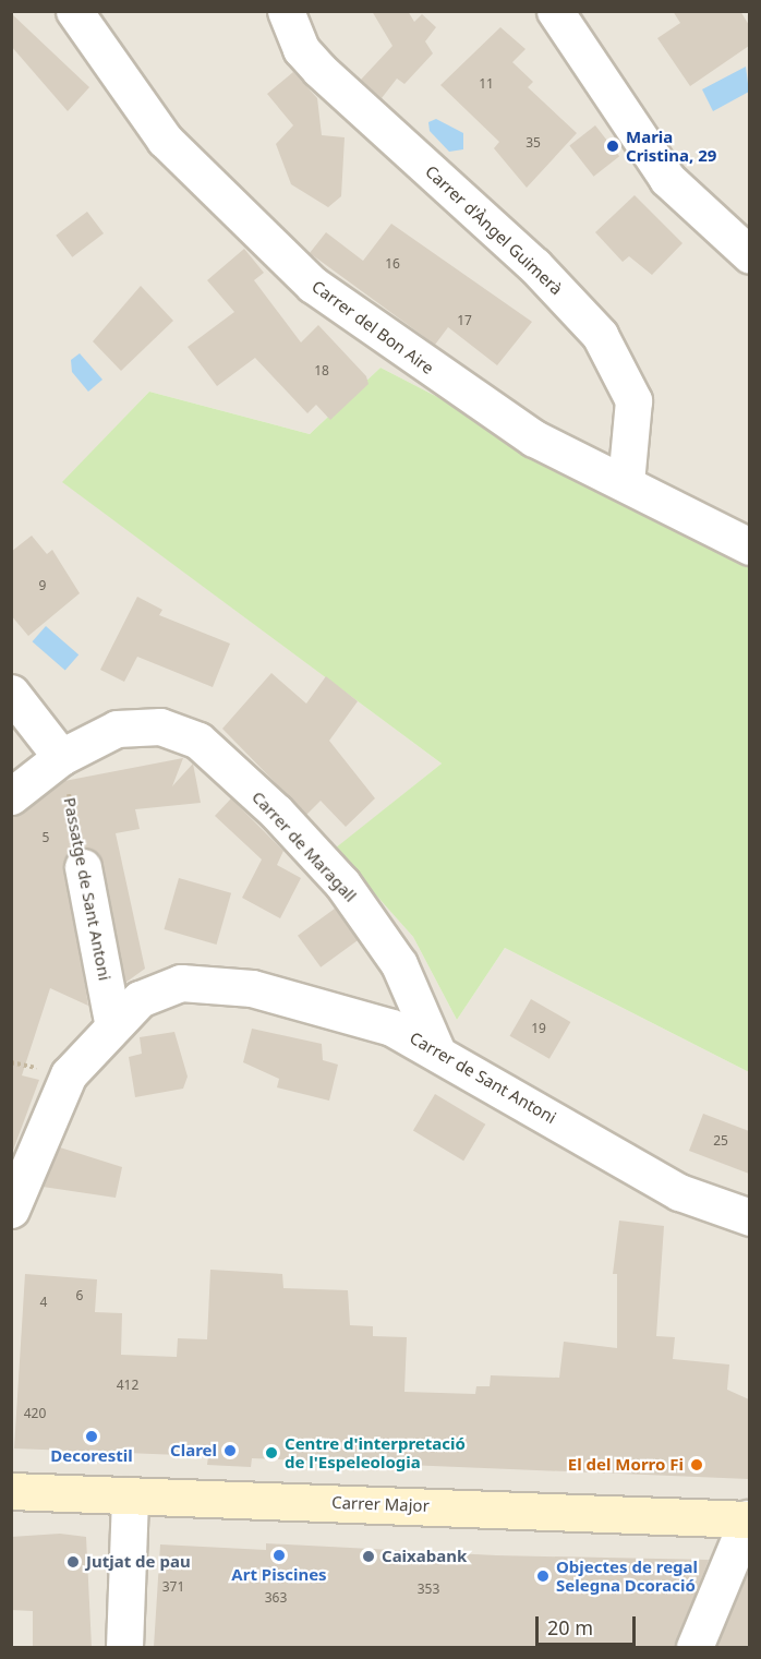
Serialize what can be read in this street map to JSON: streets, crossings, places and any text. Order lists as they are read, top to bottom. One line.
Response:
{"streets":{"street":["Carrer d'Àngel Guimerà","Carrer del Bon Aire","Carrer de Maragall","Passatge de Sant Antoni","Carrer de Sant Antoni","Carrer Major"]},"crossings":[["Carrer d'Àngel Guimerà","Carrer del Bon Aire"],["Carrer de Maragall","Passatge de Sant Antoni"],["Carrer de Maragall","Carrer de Sant Antoni"],["Passatge de Sant Antoni","Carrer de Sant Antoni"]],"places":["Maria Cristina, 29","Decorestil","Clarel","Centre d'interpretació de l'Espeleologia","El del Morro Fi","Art Piscines","Caixabank","Jutjat de pau","Objectes de regal Selegna Dcoració"],"house_numbers":["11","35","16","17","18","9","5","19","25","6","4","412","420","371","353","363"],"scale_bar":"20 m"}
